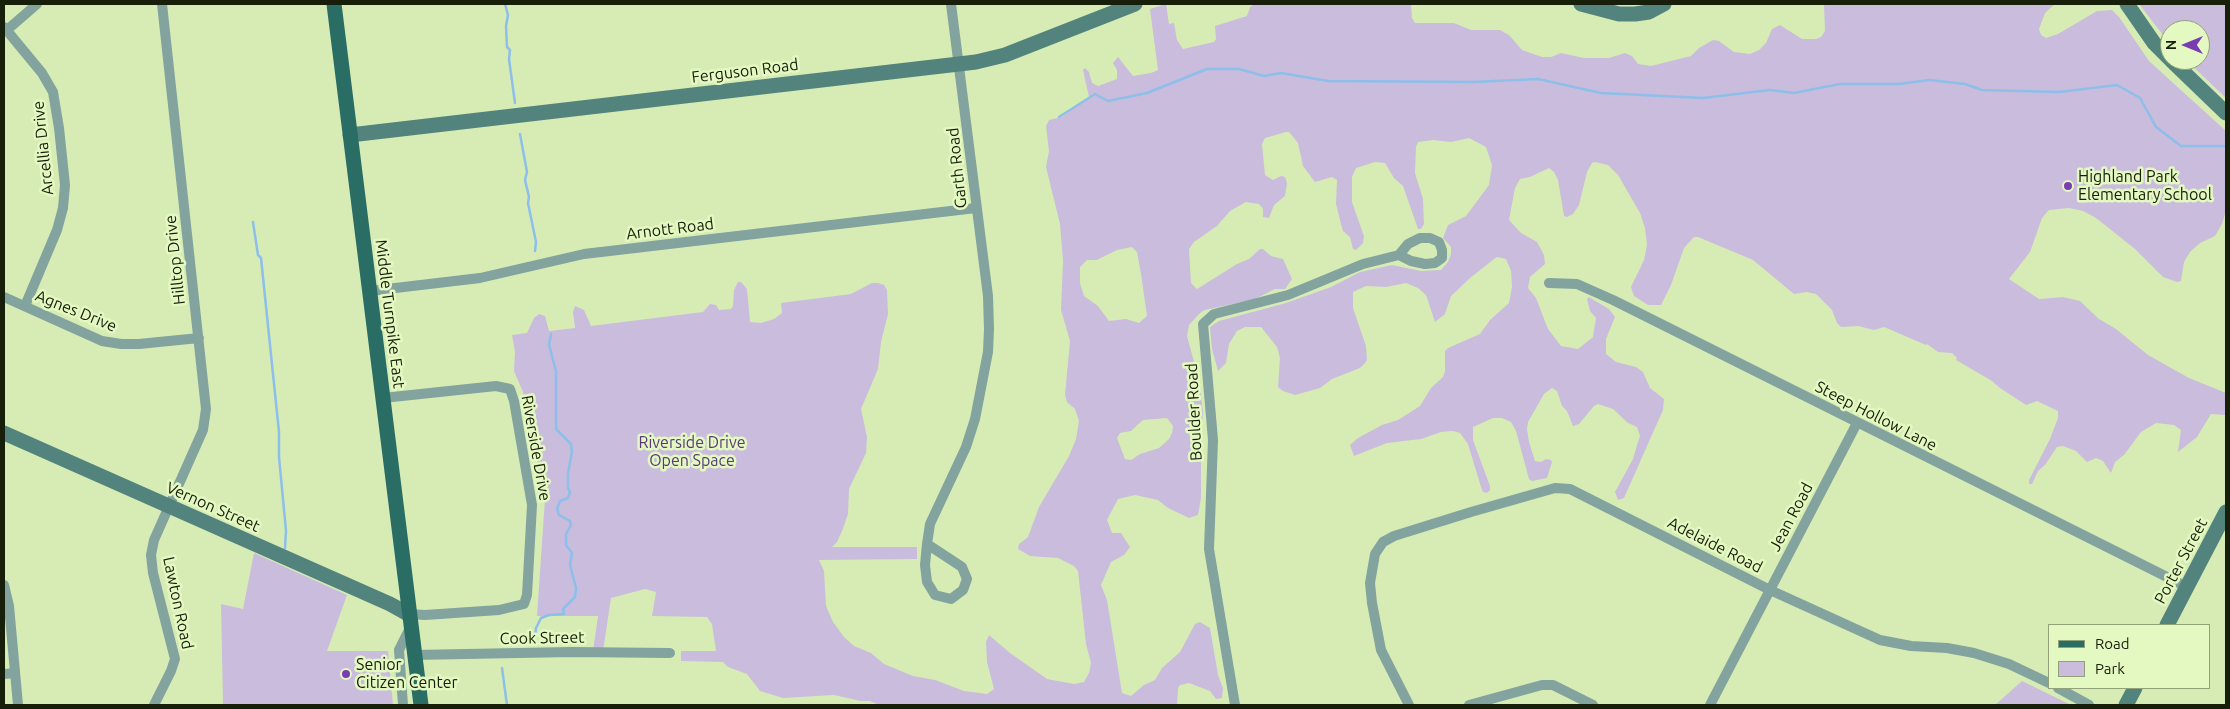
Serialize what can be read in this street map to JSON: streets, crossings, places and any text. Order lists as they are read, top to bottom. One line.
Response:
{"streets":{"main road":["Middle Turnpike East"],"street":["Ferguson Road","Arcellia Drive","Garth Road","Arnott Road","Hilltop Drive","Agnes Drive","Boulder Road","Steep Hollow Lane","Riverside Drive","Vernon Street","Jean Road","Adelaide Road","Porter Street","Lawton Road","Cook Street"]},"crossings":[["Ferguson Road","Garth Road"],["Ferguson Road","Middle Turnpike East"],["Arcellia Drive","Agnes Drive"],["Garth Road","Arnott Road"],["Arnott Road","Middle Turnpike East"],["Hilltop Drive","Agnes Drive"],["Hilltop Drive","Vernon Street"],["Hilltop Drive","Lawton Road"],["Middle Turnpike East","Riverside Drive"],["Middle Turnpike East","Vernon Street"],["Middle Turnpike East","Cook Street"],["Steep Hollow Lane","Jean Road"],["Steep Hollow Lane","Porter Street"],["Riverside Drive","Vernon Street"],["Vernon Street","Lawton Road"],["Jean Road","Adelaide Road"]],"parks":["Riverside Drive Open Space"],"places":["Highland Park Elementary School","Senior Citizen Center"],"legend":["Road","Park"],"north":"left"}
